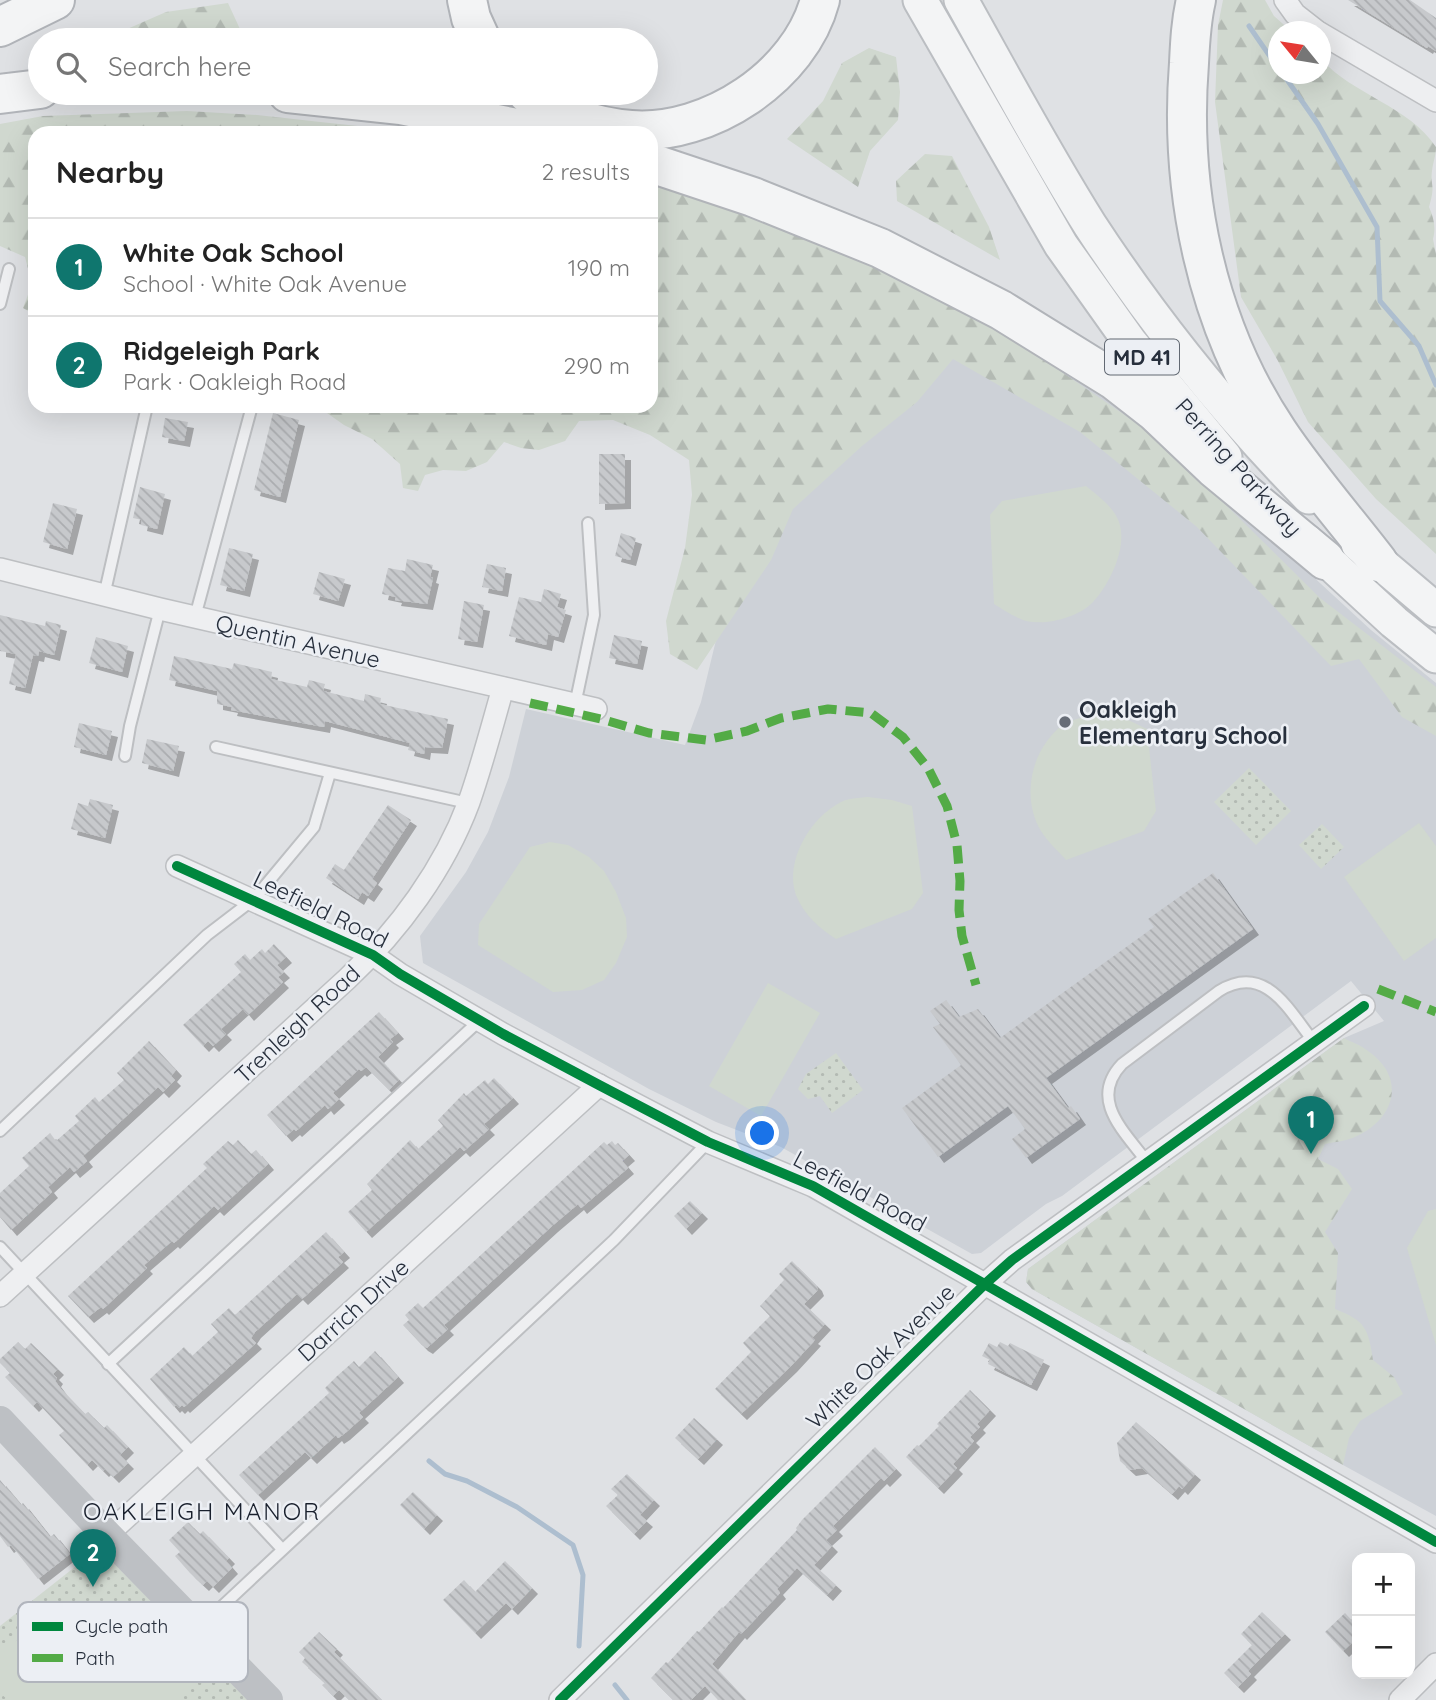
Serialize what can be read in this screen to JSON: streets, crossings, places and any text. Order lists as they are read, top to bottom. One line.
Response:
{"streets":{"main road":["MD 41","Perring Parkway"],"street":["Quentin Avenue","Leefield Road","Trenleigh Road","Darrich Drive","White Oak Avenue"]},"crossings":[["Quentin Avenue","Trenleigh Road"],["Leefield Road","Trenleigh Road"],["Leefield Road","Darrich Drive"],["Leefield Road","White Oak Avenue"]],"districts":["OAKLEIGH MANOR"],"places":["Oakleigh Elementary School"],"legend":["Cycle path","Path"],"north":"top left","page":{"search":"Search here","heading":["Nearby","2 results"],"list":[{"mark":"1","name":"White Oak School","note":"School · White Oak Avenue","value":"190 m"},{"mark":"2","name":"Ridgeleigh Park","note":"Park · Oakleigh Road","value":"290 m"}],"pins":["1","2"],"map_buttons":["+","−"]}}
